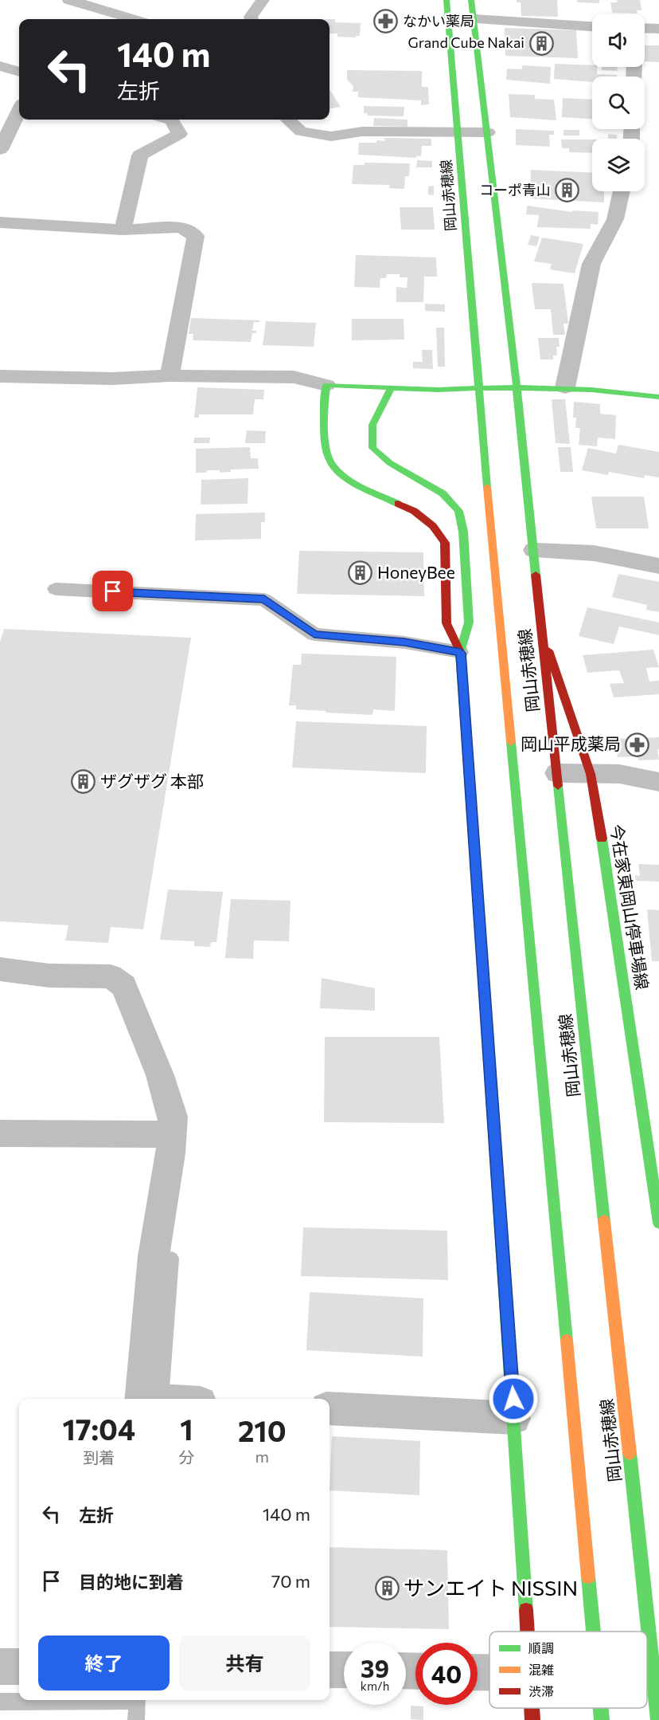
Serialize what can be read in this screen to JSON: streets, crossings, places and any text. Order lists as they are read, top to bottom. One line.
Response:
{"streets":{"main road":["岡山赤穂線","今在家東岡山停車場線"]},"crossings":[["岡山赤穂線","今在家東岡山停車場線"]],"places":{"pharmacy":["なかい薬局","岡山平成薬局"],"building":["Grand Cube Nakai","コーポ青山","HoneyBee","ザグザグ 本部","サンエイト NISSIN"]},"legend":["順調","混雑","渋滞"],"page":{"turn":["140 m","左折"],"eta":["17:04","到着","1","分","210","m"],"list":[{"name":"左折","value":"140 m"},{"name":"目的地に到着","value":"70 m"}],"buttons":["終了","共有"],"speed":"39 km/h","limit":"40"}}
